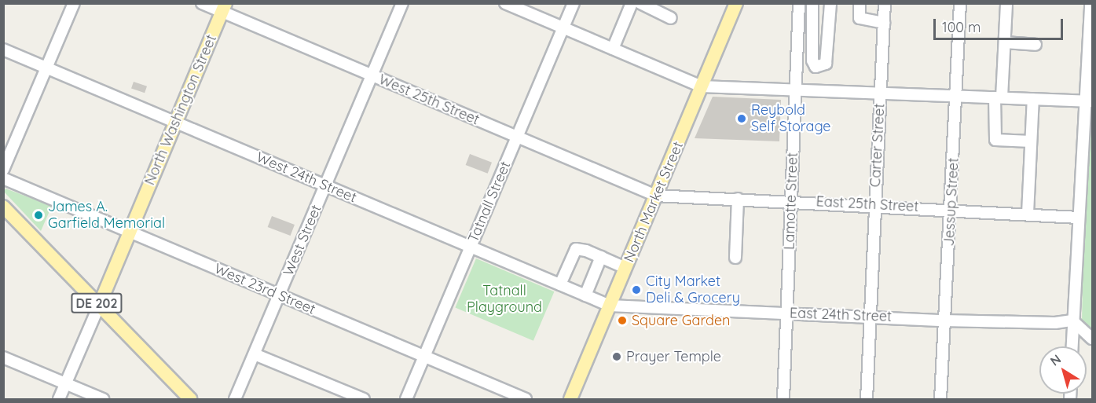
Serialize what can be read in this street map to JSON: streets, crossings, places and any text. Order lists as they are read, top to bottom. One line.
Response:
{"streets":{"main road":["North Washington Street","North Market Street","DE 202"],"street":["West 25th Street","Carter Street","West 24th Street","Lamotte Street","Tatnall Street","Jessup Street","East 25th Street","West Street","West 23rd Street","East 24th Street"]},"crossings":[["West 25th Street","North Washington Street"],["West 25th Street","Tatnall Street"],["West 25th Street","North Market Street"],["West 25th Street","East 25th Street"],["West 25th Street","West Street"],["North Washington Street","West 24th Street"],["North Washington Street","West 23rd Street"],["North Washington Street","DE 202"],["Carter Street","East 25th Street"],["Carter Street","East 24th Street"],["West 24th Street","Tatnall Street"],["West 24th Street","North Market Street"],["West 24th Street","West Street"],["West 24th Street","East 24th Street"],["Lamotte Street","East 25th Street"],["Lamotte Street","East 24th Street"],["Tatnall Street","West 23rd Street"],["North Market Street","East 25th Street"],["North Market Street","East 24th Street"],["Jessup Street","East 25th Street"],["Jessup Street","East 24th Street"],["West Street","West 23rd Street"]],"parks":["Tatnall Playground"],"places":["Reybold Self Storage","James A. Garfield Memorial","City Market Deli & Grocery","Square Garden","Prayer Temple"],"scale_bar":"100 m","north":"top left"}
